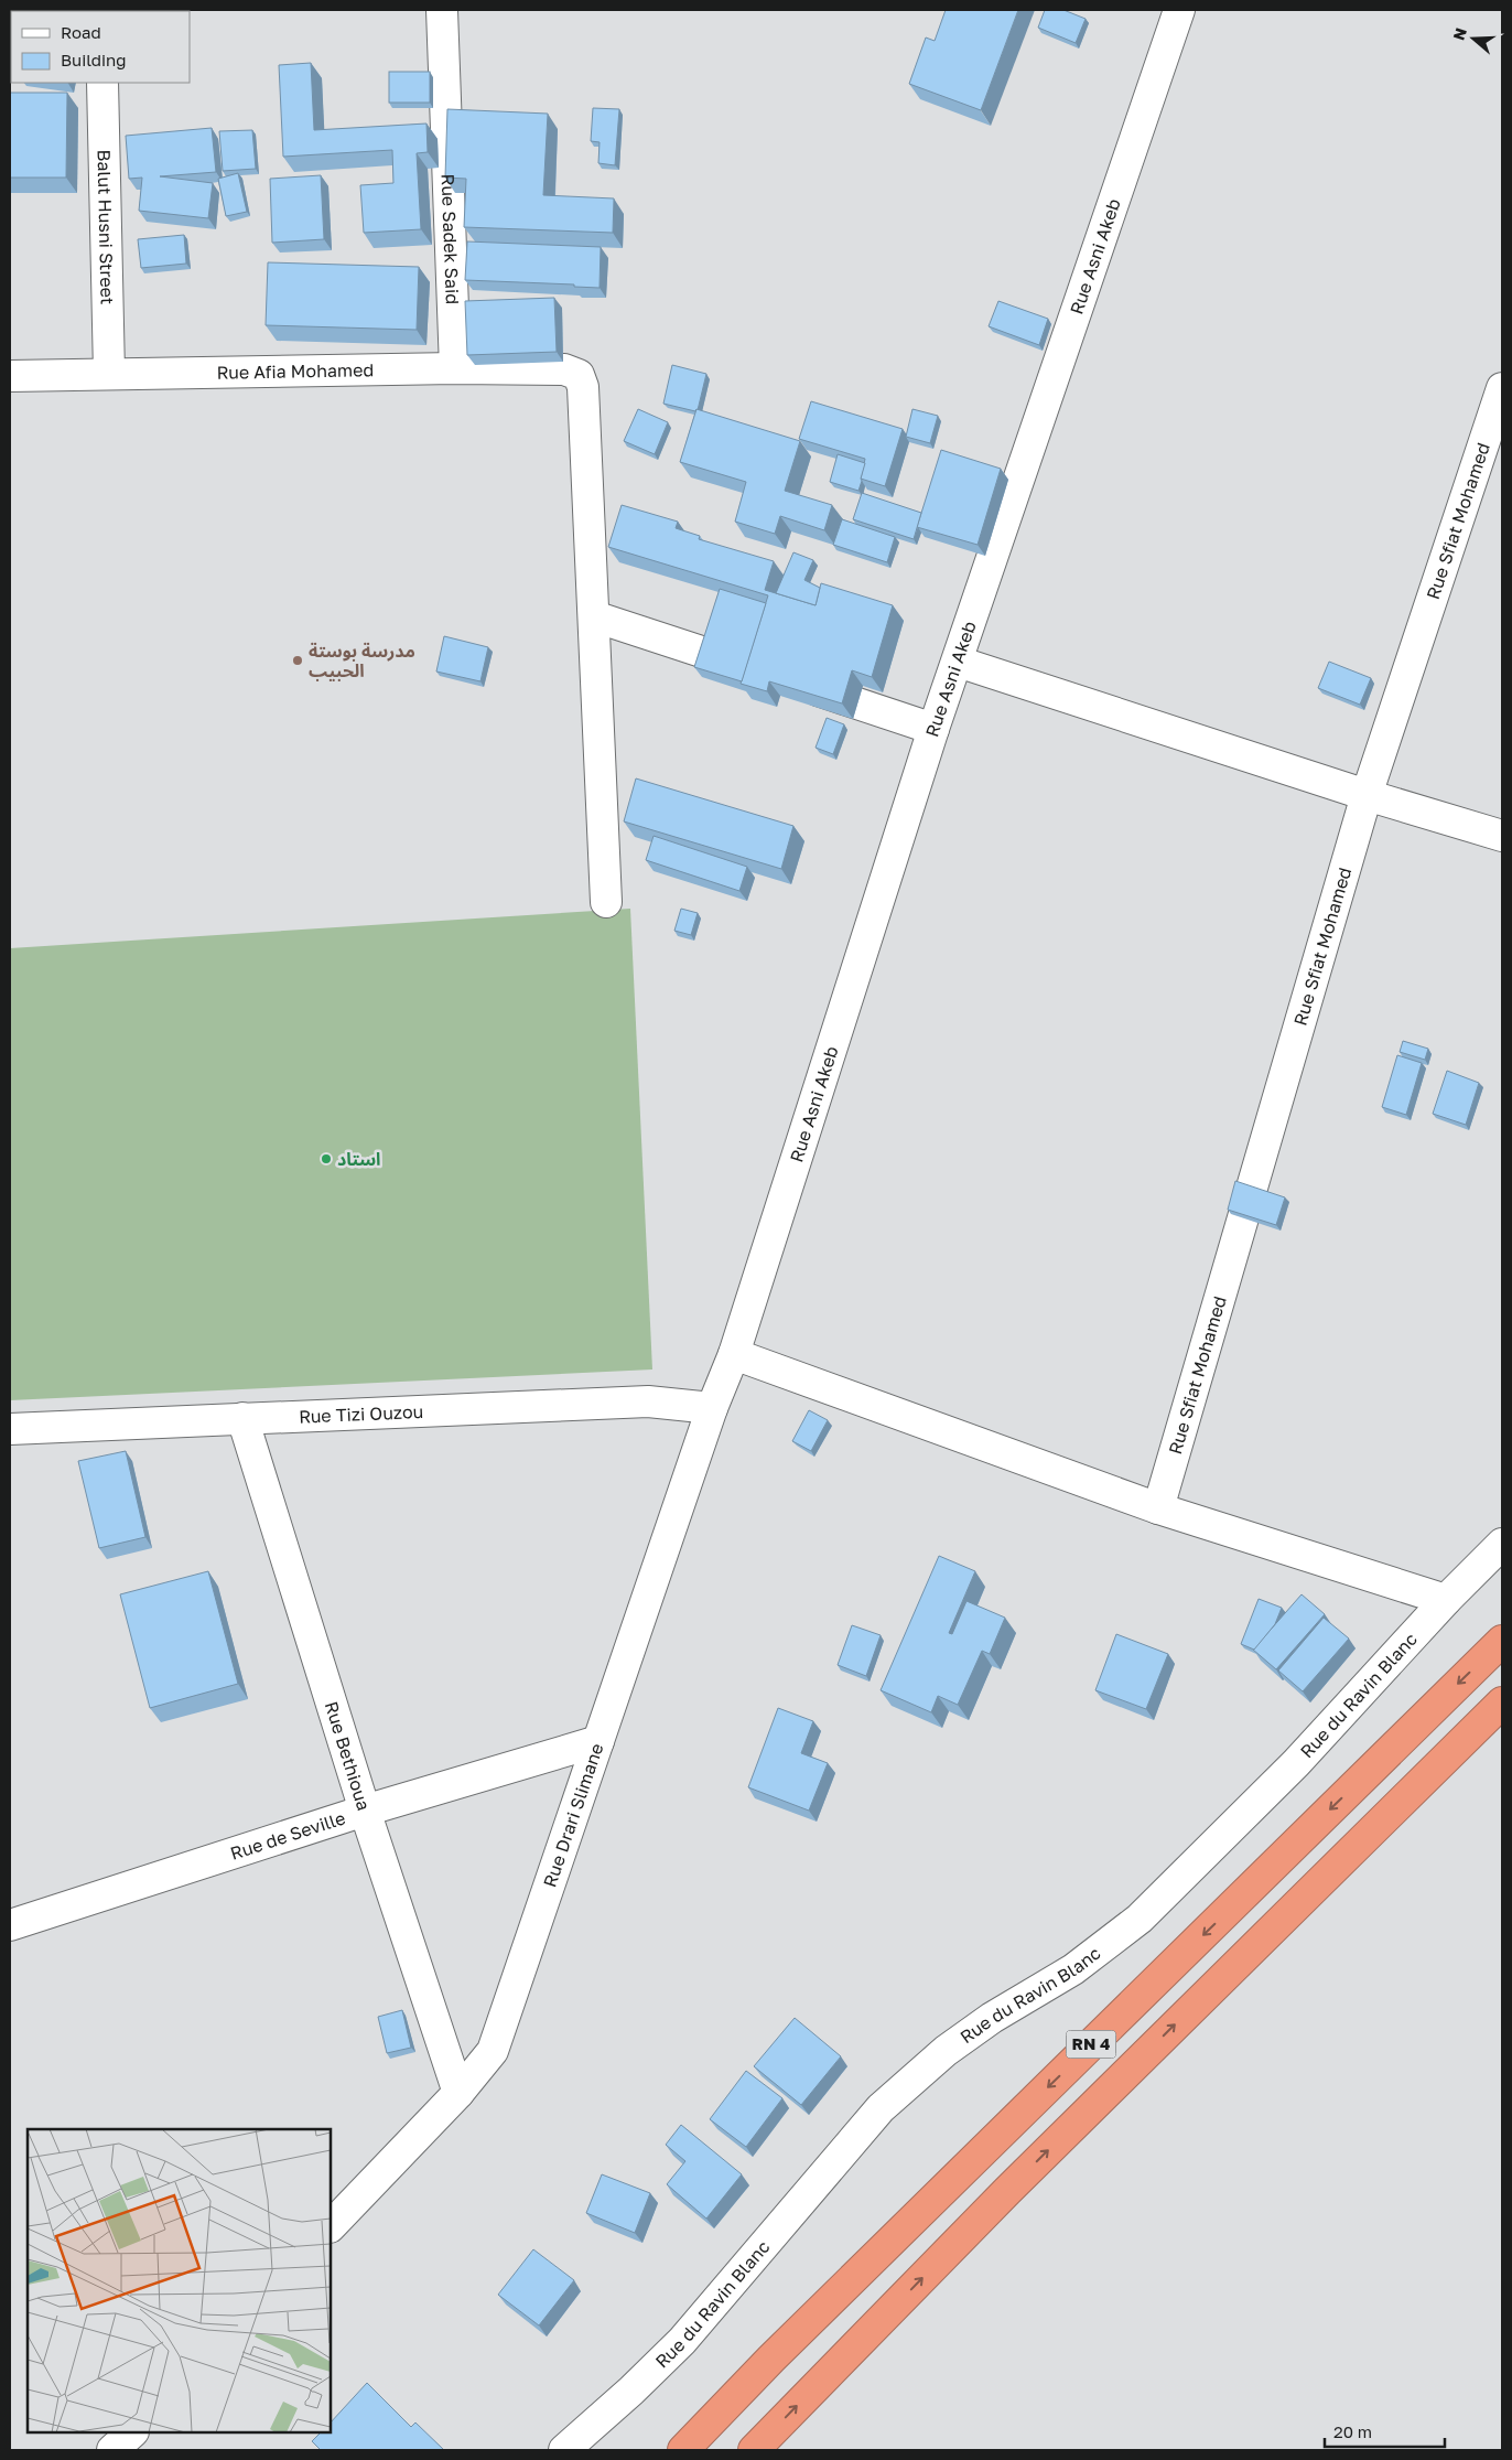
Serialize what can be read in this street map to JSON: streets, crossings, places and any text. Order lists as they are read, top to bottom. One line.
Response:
{"streets":{"highway":["RN 4"],"street":["Balut Husni Street","Rue Sadek Said","Rue Asni Akeb","Rue Afia Mohamed","Rue Sfiat Mohamed","Rue Tizi Ouzou","Rue du Ravin Blanc","Rue Bethioua","Rue Drari Slimane","Rue de Seville"]},"crossings":[["Balut Husni Street","Rue Afia Mohamed"],["Rue Sadek Said","Rue Afia Mohamed"],["Rue Asni Akeb","Rue Drari Slimane"],["Rue Tizi Ouzou","Rue Bethioua"],["Rue Tizi Ouzou","Rue Drari Slimane"],["Rue Bethioua","Rue Drari Slimane"],["Rue Bethioua","Rue de Seville"],["Rue Drari Slimane","Rue de Seville"]],"places":["مدرسة بوستة الحبيب","استاد"],"legend":["Road","Building"],"scale_bar":"20 m","north":"left"}
